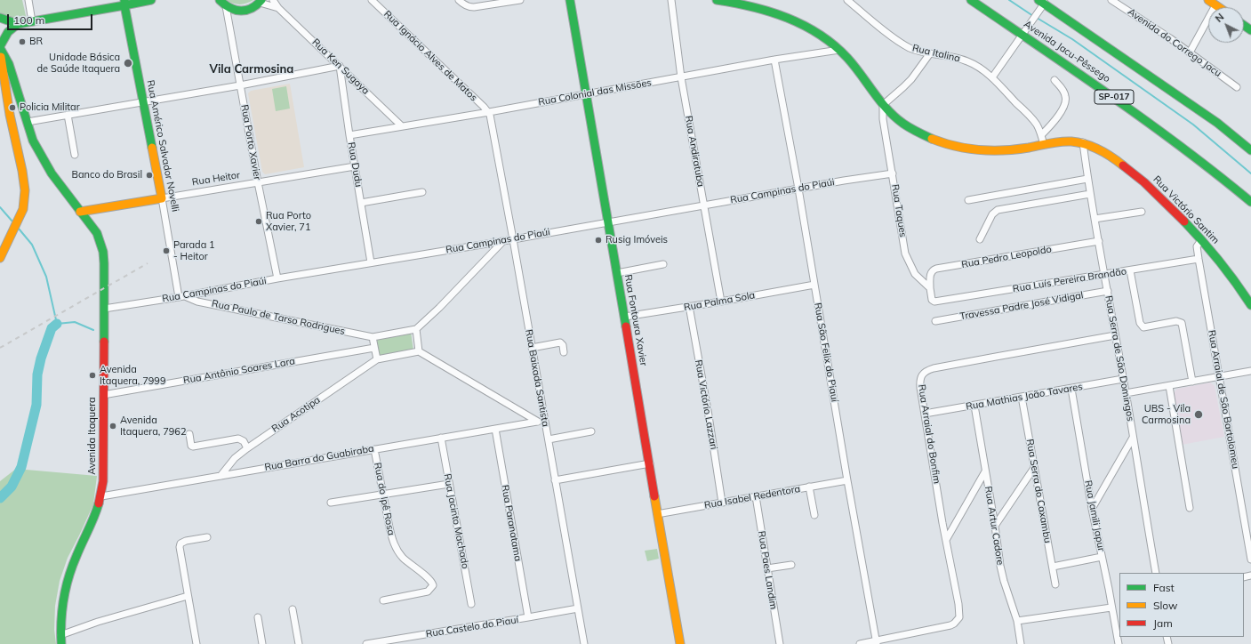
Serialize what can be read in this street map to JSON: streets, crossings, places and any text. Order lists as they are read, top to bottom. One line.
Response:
{"streets":{"main road":["Avenida Jacu-Pêssego","SP-017","Rua Américo Salvador Novelli","Rua Heitor","Rua Victório Santim","Rua Fontoura Xavier","Avenida Itaquera"],"street":["Avenida do Corrego Jacu","Rua Italina","Rua Ignácio Alves de Matos","Rua Ken Sugaya","Rua Colonial das Missões","Rua Porto Xavier","Rua Andiratuba","Rua Dudu","Rua Campinas do Piaúi","Rua Taques","Rua Pedro Leopoldo","Rua Luís Pereira Brandão","Rua Palma Sola","Travessa Padre José Vidigal","Rua Paulo de Tarso Rodrigues","Rua São Felix do Piauí","Rua Serra de São Domingos","Rua Antônio Soares Lara","Rua Baixada Santista","Rua Mathias João Tavares","Rua Arraial de São Bartolomeu","Rua Victório Lazzari","Rua Acotipa","Rua Arraial do Bonfim","Rua Barra do Guabiraba","Rua Serra do Caxambu","Rua Isabel Redentora","Rua do Ipê Rosa","Rua Jamili Japur","Rua Jacinto Machado","Rua Paranatama","Rua Artur Cadore","Rua Paes Landim","Rua Castelo do Piauí"]},"crossings":[["Rua Italina","Rua Victório Santim"],["Rua Ignácio Alves de Matos","Rua Colonial das Missões"],["Rua Ignácio Alves de Matos","Rua Baixada Santista"],["Rua Ken Sugaya","Rua Colonial das Missões"],["Rua Ken Sugaya","Rua Dudu"],["Rua Colonial das Missões","Rua Andiratuba"],["Rua Colonial das Missões","Rua Dudu"],["Rua Colonial das Missões","Rua Victório Santim"],["Rua Colonial das Missões","Rua Fontoura Xavier"],["Rua Colonial das Missões","Rua São Felix do Piauí"],["Rua Colonial das Missões","Rua Baixada Santista"],["Rua Porto Xavier","Rua Heitor"],["Rua Porto Xavier","Rua Campinas do Piaúi"],["Rua Américo Salvador Novelli","Rua Heitor"],["Rua Américo Salvador Novelli","Rua Campinas do Piaúi"],["Rua Américo Salvador Novelli","Rua Paulo de Tarso Rodrigues"],["Rua Andiratuba","Rua Campinas do Piaúi"],["Rua Andiratuba","Rua Palma Sola"],["Rua Dudu","Rua Heitor"],["Rua Dudu","Rua Campinas do Piaúi"],["Rua Heitor","Avenida Itaquera"],["Rua Campinas do Piaúi","Rua Taques"],["Rua Campinas do Piaúi","Rua Paulo de Tarso Rodrigues"],["Rua Campinas do Piaúi","Rua Fontoura Xavier"],["Rua Campinas do Piaúi","Rua São Felix do Piauí"],["Rua Campinas do Piaúi","Rua Baixada Santista"],["Rua Campinas do Piaúi","Avenida Itaquera"],["Rua Victório Santim","Rua Taques"],["Rua Victório Santim","Rua Serra de São Domingos"],["Rua Victório Santim","Rua Arraial de São Bartolomeu"],["Rua Taques","Rua Pedro Leopoldo"],["Rua Taques","Rua Luís Pereira Brandão"],["Rua Pedro Leopoldo","Rua Serra de São Domingos"],["Rua Luís Pereira Brandão","Rua Serra de São Domingos"],["Rua Luís Pereira Brandão","Rua Arraial de São Bartolomeu"],["Rua Palma Sola","Rua Fontoura Xavier"],["Rua Palma Sola","Rua São Felix do Piauí"],["Rua Palma Sola","Rua Victório Lazzari"],["Travessa Padre José Vidigal","Rua Serra de São Domingos"],["Rua Fontoura Xavier","Rua Isabel Redentora"],["Rua São Felix do Piauí","Rua Arraial do Bonfim"],["Rua São Felix do Piauí","Rua Isabel Redentora"],["Rua Serra de São Domingos","Rua Mathias João Tavares"],["Rua Serra de São Domingos","Rua Arraial do Bonfim"],["Rua Antônio Soares Lara","Avenida Itaquera"],["Rua Baixada Santista","Rua Barra do Guabiraba"],["Rua Baixada Santista","Rua Castelo do Piauí"],["Rua Mathias João Tavares","Rua Arraial do Bonfim"],["Rua Mathias João Tavares","Rua Serra do Caxambu"],["Rua Mathias João Tavares","Rua Jamili Japur"],["Rua Mathias João Tavares","Rua Artur Cadore"],["Rua Victório Lazzari","Rua Isabel Redentora"],["Rua Acotipa","Rua Barra do Guabiraba"],["Avenida Itaquera","Rua Barra do Guabiraba"],["Rua Barra do Guabiraba","Rua do Ipê Rosa"],["Rua Barra do Guabiraba","Rua Jacinto Machado"],["Rua Barra do Guabiraba","Rua Paranatama"],["Rua Isabel Redentora","Rua Paes Landim"],["Rua Paranatama","Rua Castelo do Piauí"]],"districts":["Vila Carmosina"],"places":["BR","Unidade Básica de Saúde Itaquera","Policia Militar","Banco do Brasil","Rua Porto Xavier, 71","Rusig Imóveis","Parada 1 - Heitor","Avenida Itaquera, 7999","UBS - Vila Carmosina","Avenida Itaquera, 7962"],"legend":["Fast","Slow","Jam"],"scale_bar":"100 m","north":"top left"}
